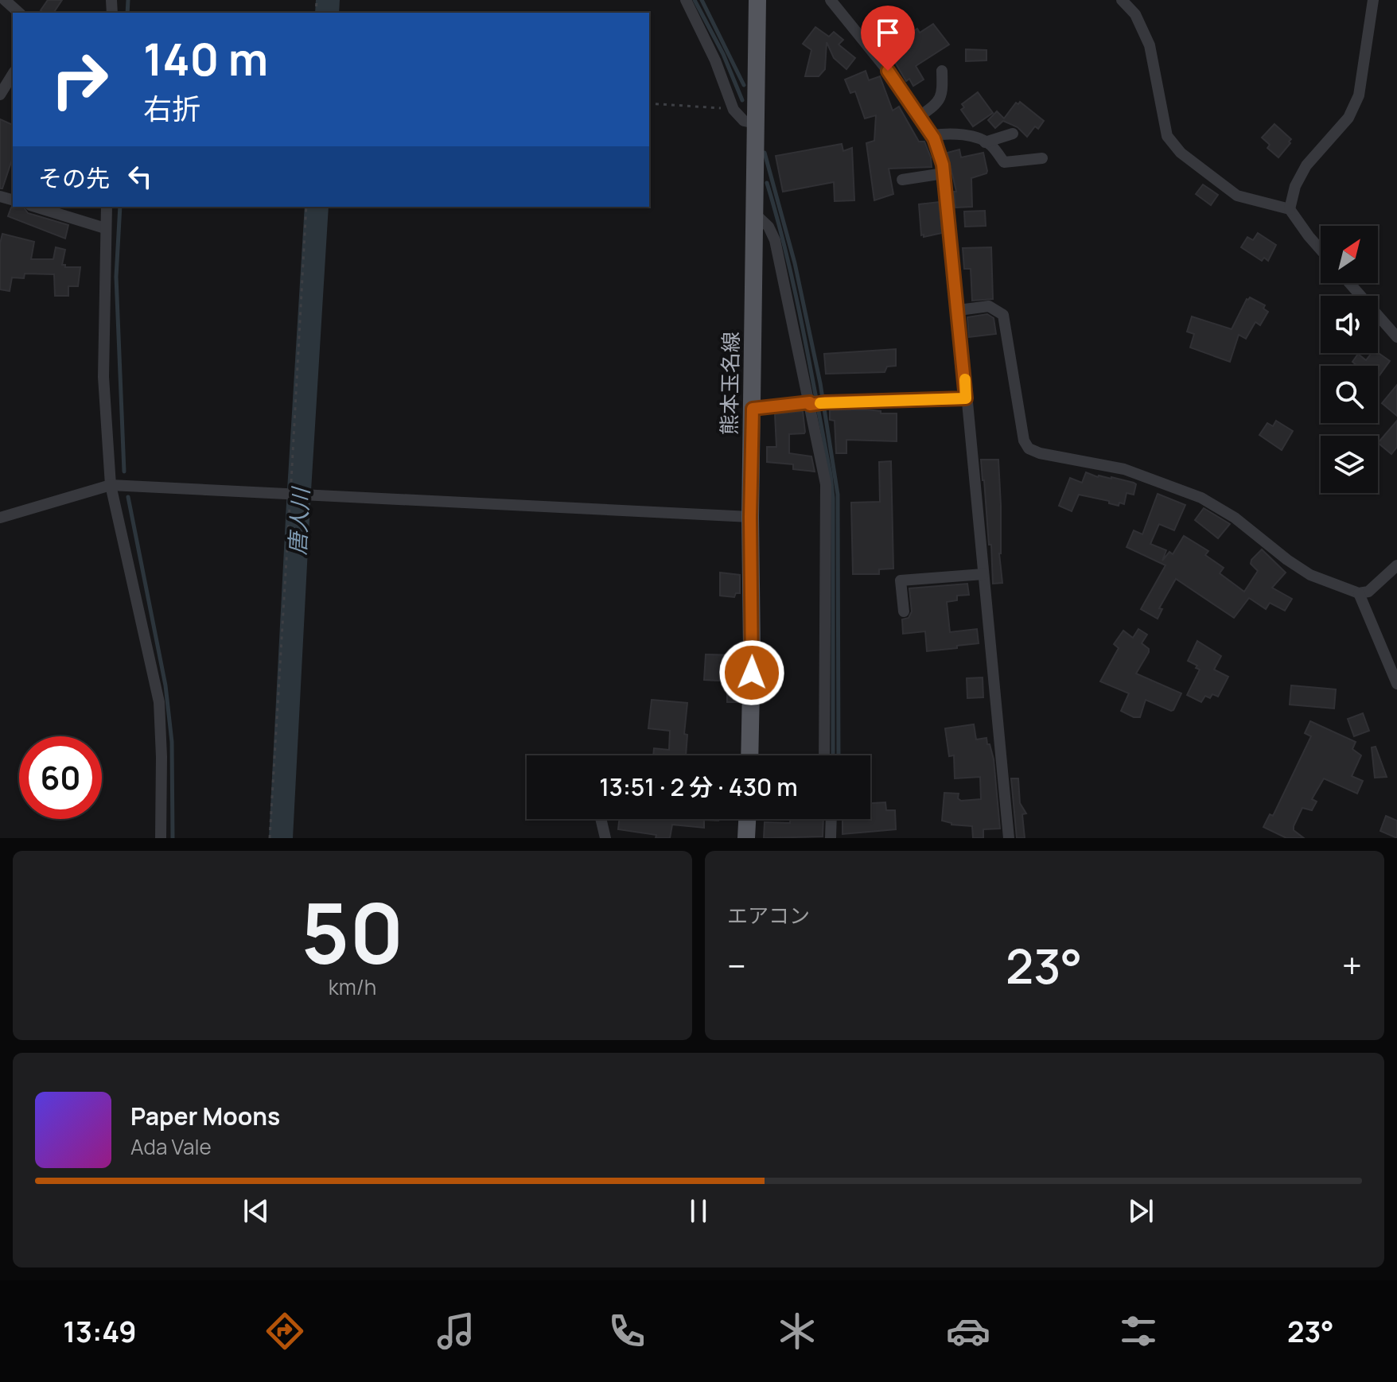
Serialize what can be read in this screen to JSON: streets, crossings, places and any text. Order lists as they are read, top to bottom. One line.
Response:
{"streets":{"main road":["熊本玉名線"]},"water":["唐人川"],"north":"top right","page":{"turn":["140 m","右折"],"then":"その先","limit":"60","trip":"13:51 · 2 分 · 430 m","tile":[["50","km/h"],"エアコン"],"heat":["−","23°","+"],"song":["Paper Moons","Ada Vale"],"tabs":["13:49","23°"]}}
